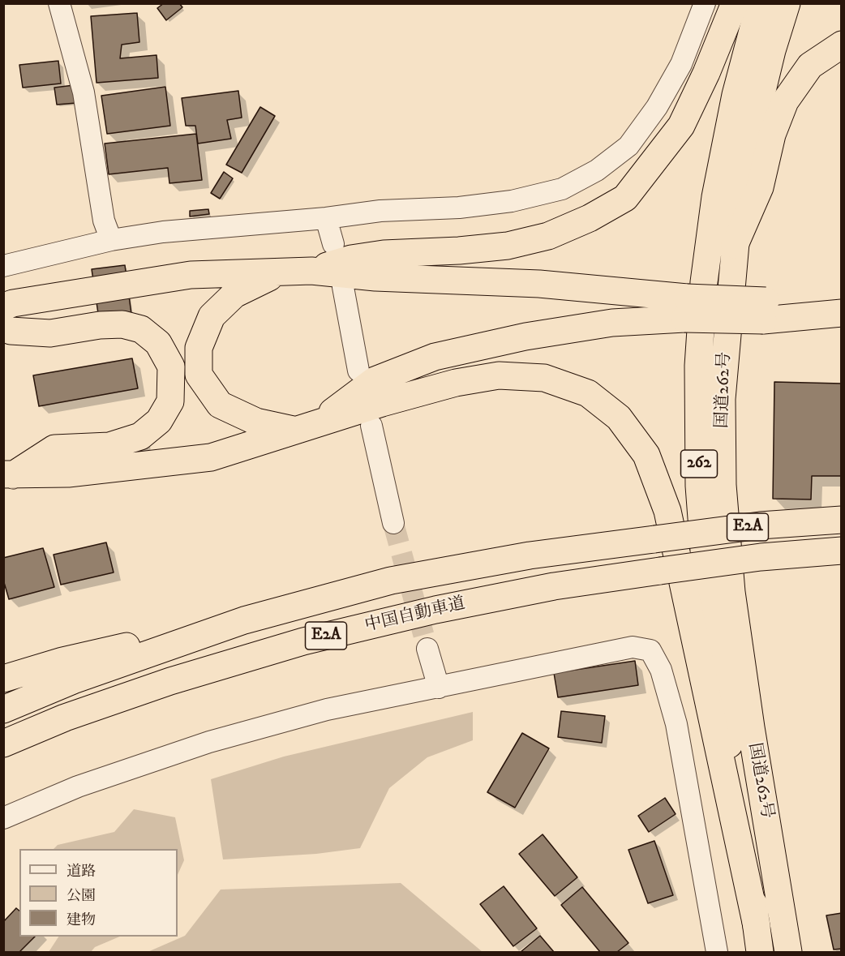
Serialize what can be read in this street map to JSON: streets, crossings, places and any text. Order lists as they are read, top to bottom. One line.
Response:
{"streets":{"highway":["国道262号","262","E2A","中国自動車道"]},"legend":["道路","公園","建物"]}
